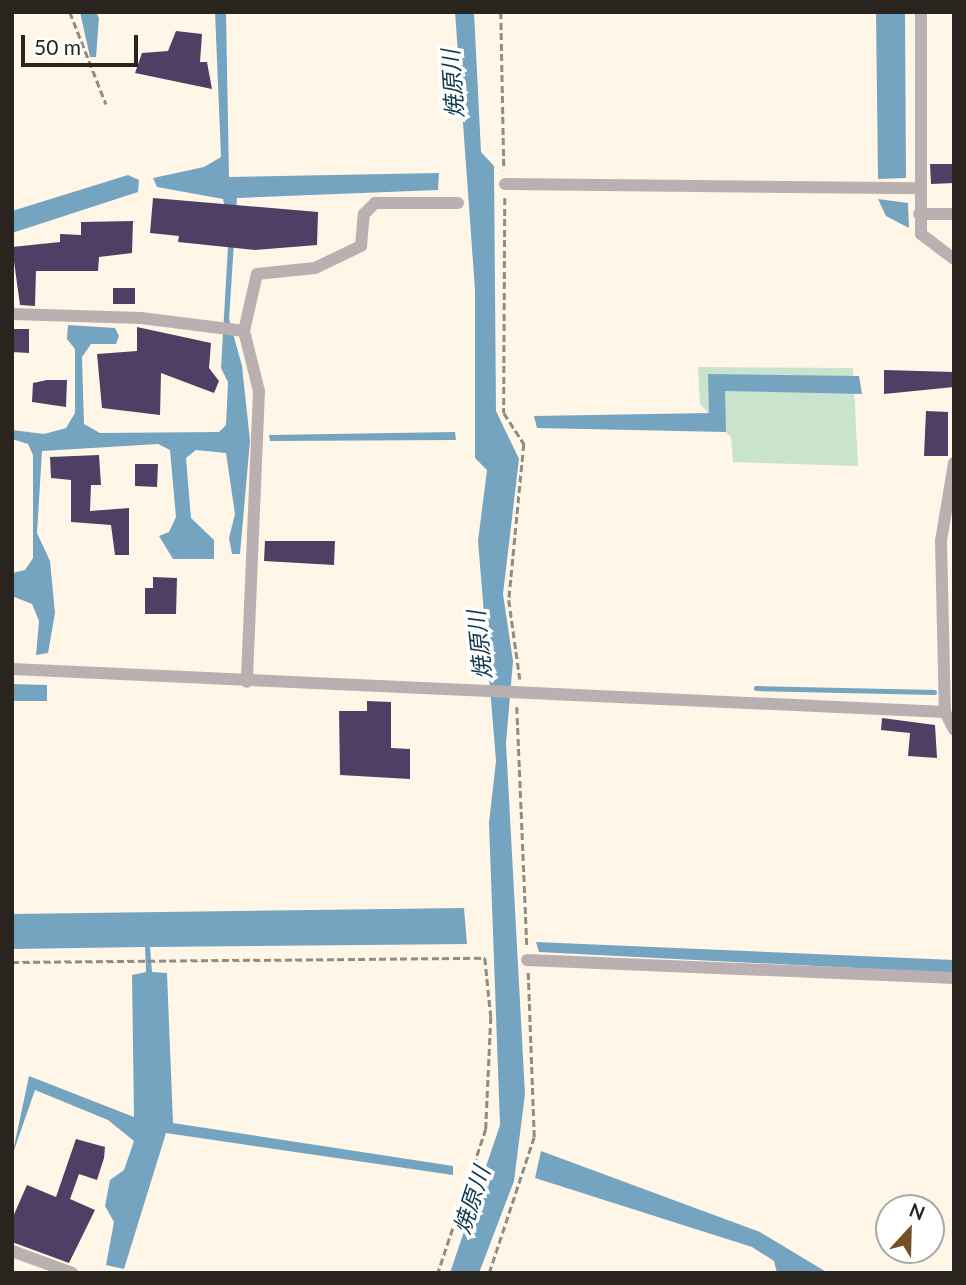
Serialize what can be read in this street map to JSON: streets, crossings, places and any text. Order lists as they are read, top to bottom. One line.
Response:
{"water":["焼原川"],"scale_bar":"50 m","north":"top"}
